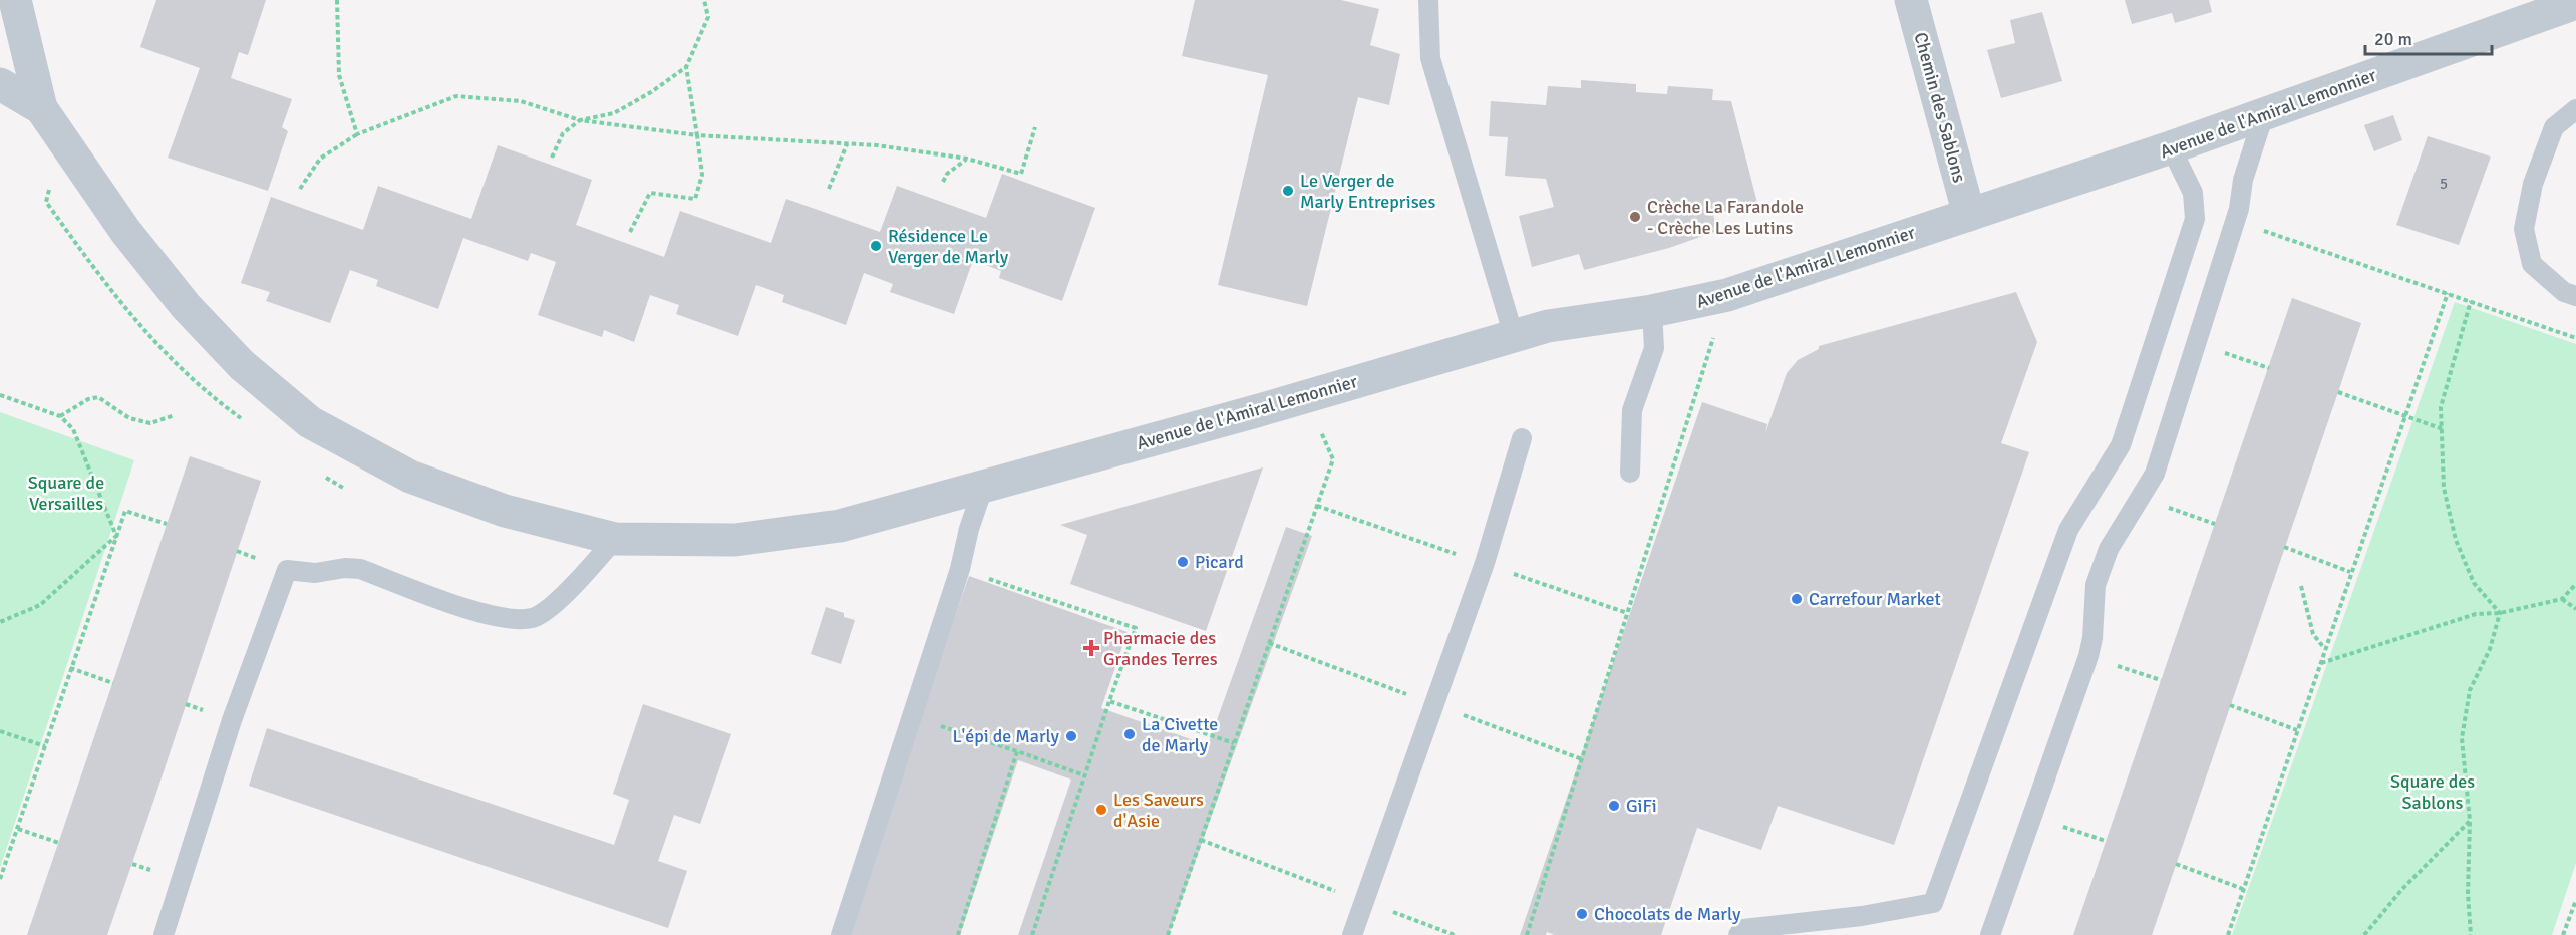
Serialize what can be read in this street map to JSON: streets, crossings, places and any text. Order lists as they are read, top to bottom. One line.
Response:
{"streets":{"street":["Chemin des Sablons","Avenue de l'Amiral Lemonnier"]},"crossings":[["Chemin des Sablons","Avenue de l'Amiral Lemonnier"]],"parks":["Square de Versailles","Square des Sablons"],"places":{"other":["Le Verger de Marly Entreprises","Crèche La Farandole - Crèche Les Lutins","Résidence Le Verger de Marly","Picard","Carrefour Market","La Civette de Marly","L'épi de Marly","GiFi","Les Saveurs d'Asie","Chocolats de Marly"],"health":["Pharmacie des Grandes Terres"]},"house_numbers":["5"],"scale_bar":"20 m"}
